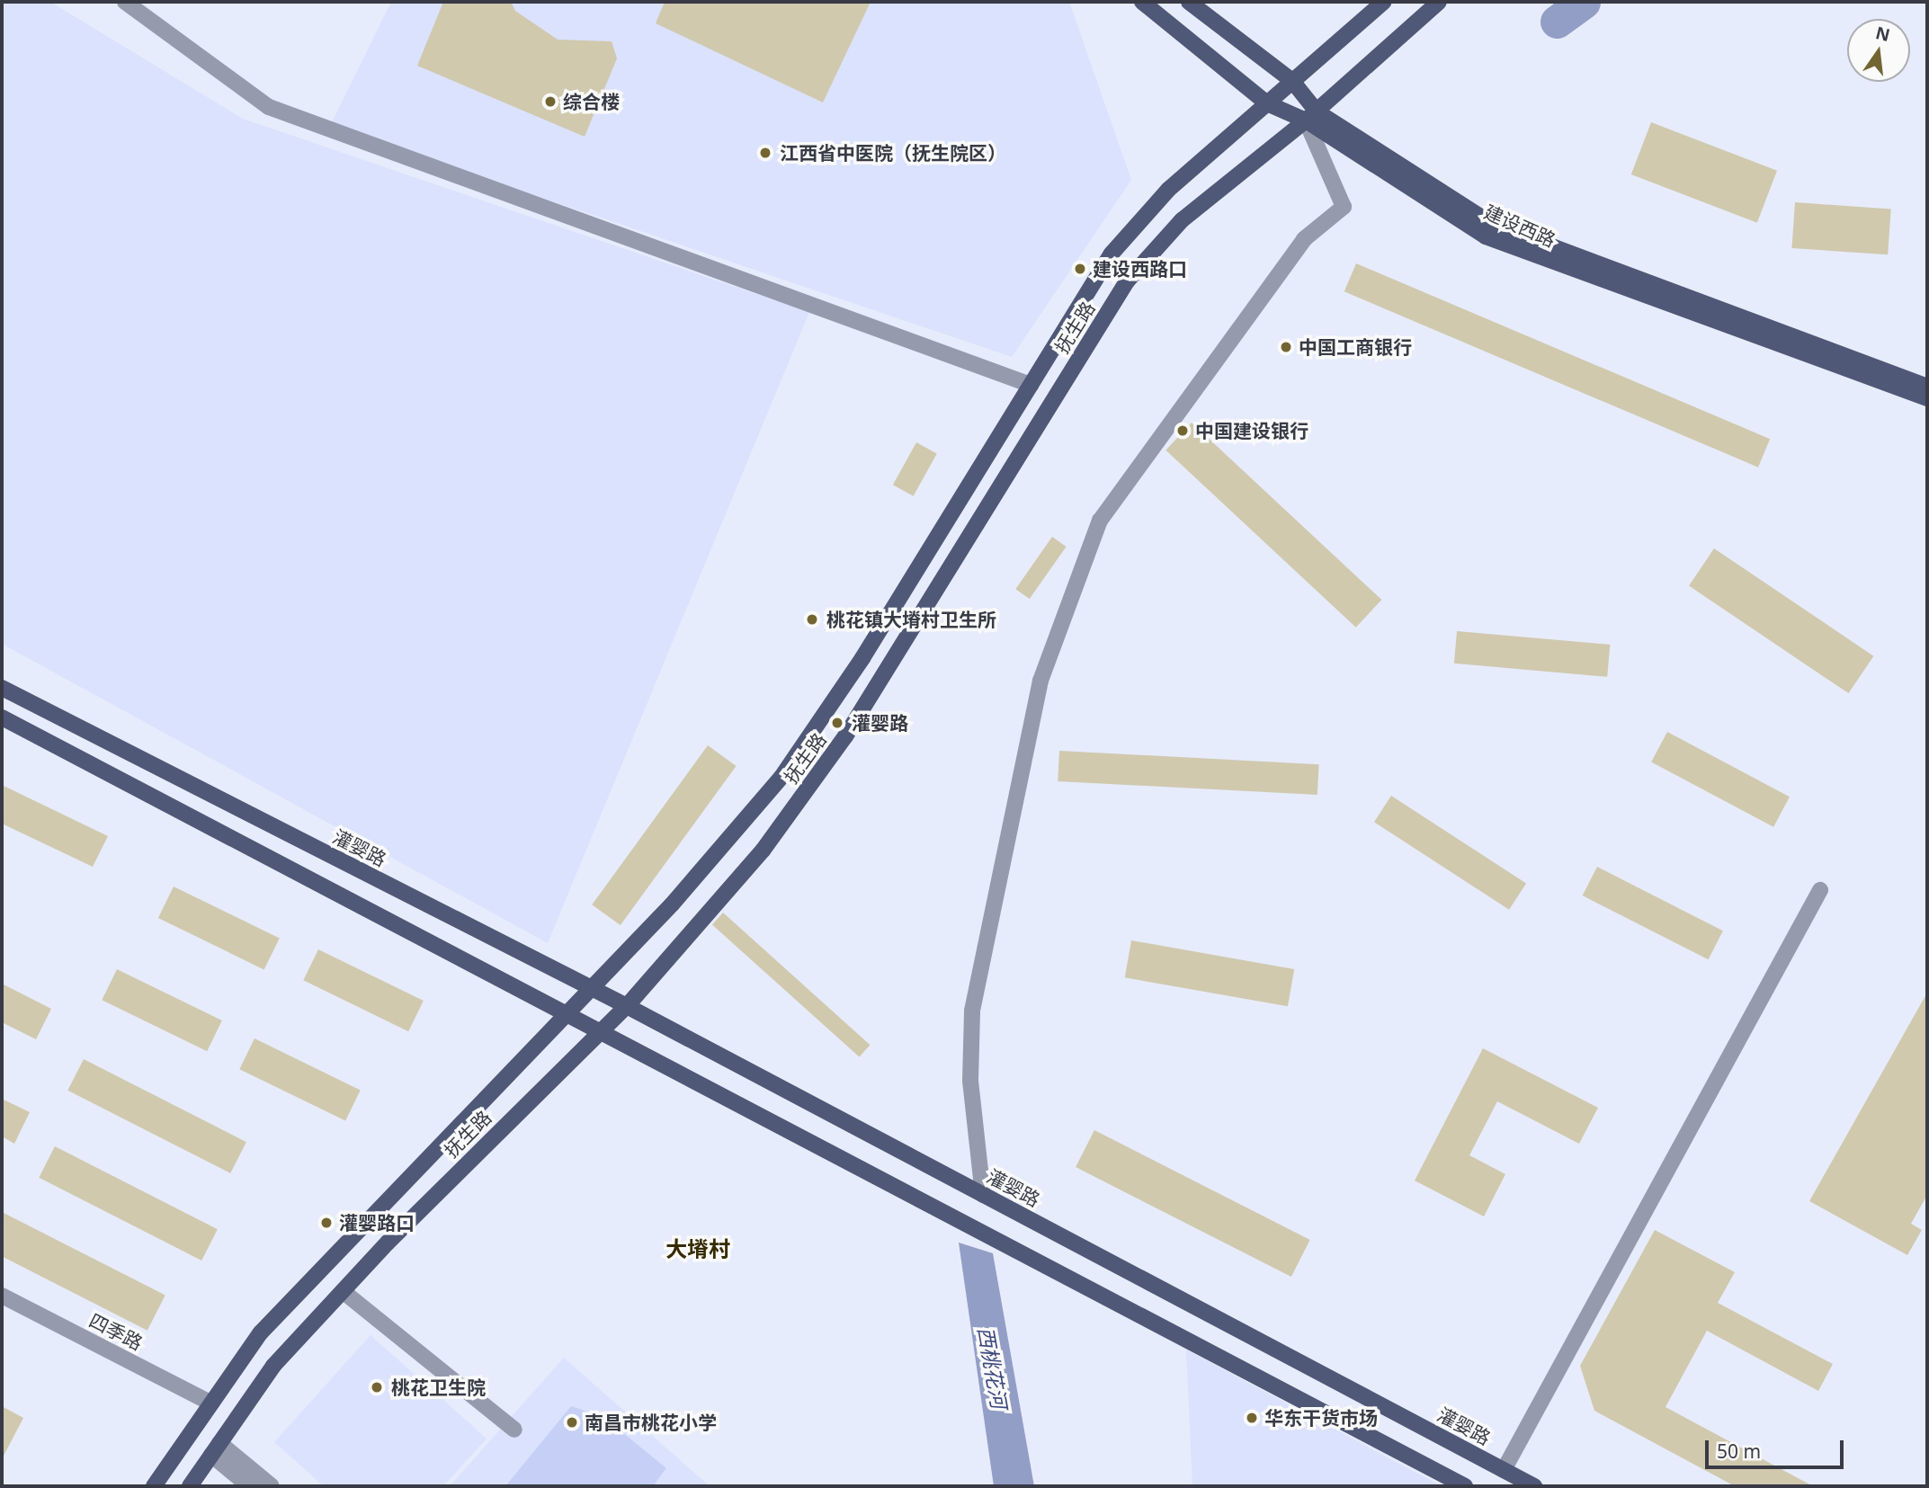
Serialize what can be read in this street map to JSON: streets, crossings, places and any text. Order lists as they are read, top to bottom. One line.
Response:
{"streets":{"main road":["建设西路","抚生路","灌婴路"],"street":["四季路"]},"crossings":[["建设西路","抚生路"],["抚生路","灌婴路"],["抚生路","四季路"]],"districts":["大塉村"],"water":["西桃花河"],"places":["综合楼","江西省中医院（抚生院区）","建设西路口","中国工商银行","中国建设银行","桃花镇大塉村卫生所","灌婴路","灌婴路口","桃花卫生院","华东干货市场","南昌市桃花小学"],"scale_bar":"50 m","north":"top"}
